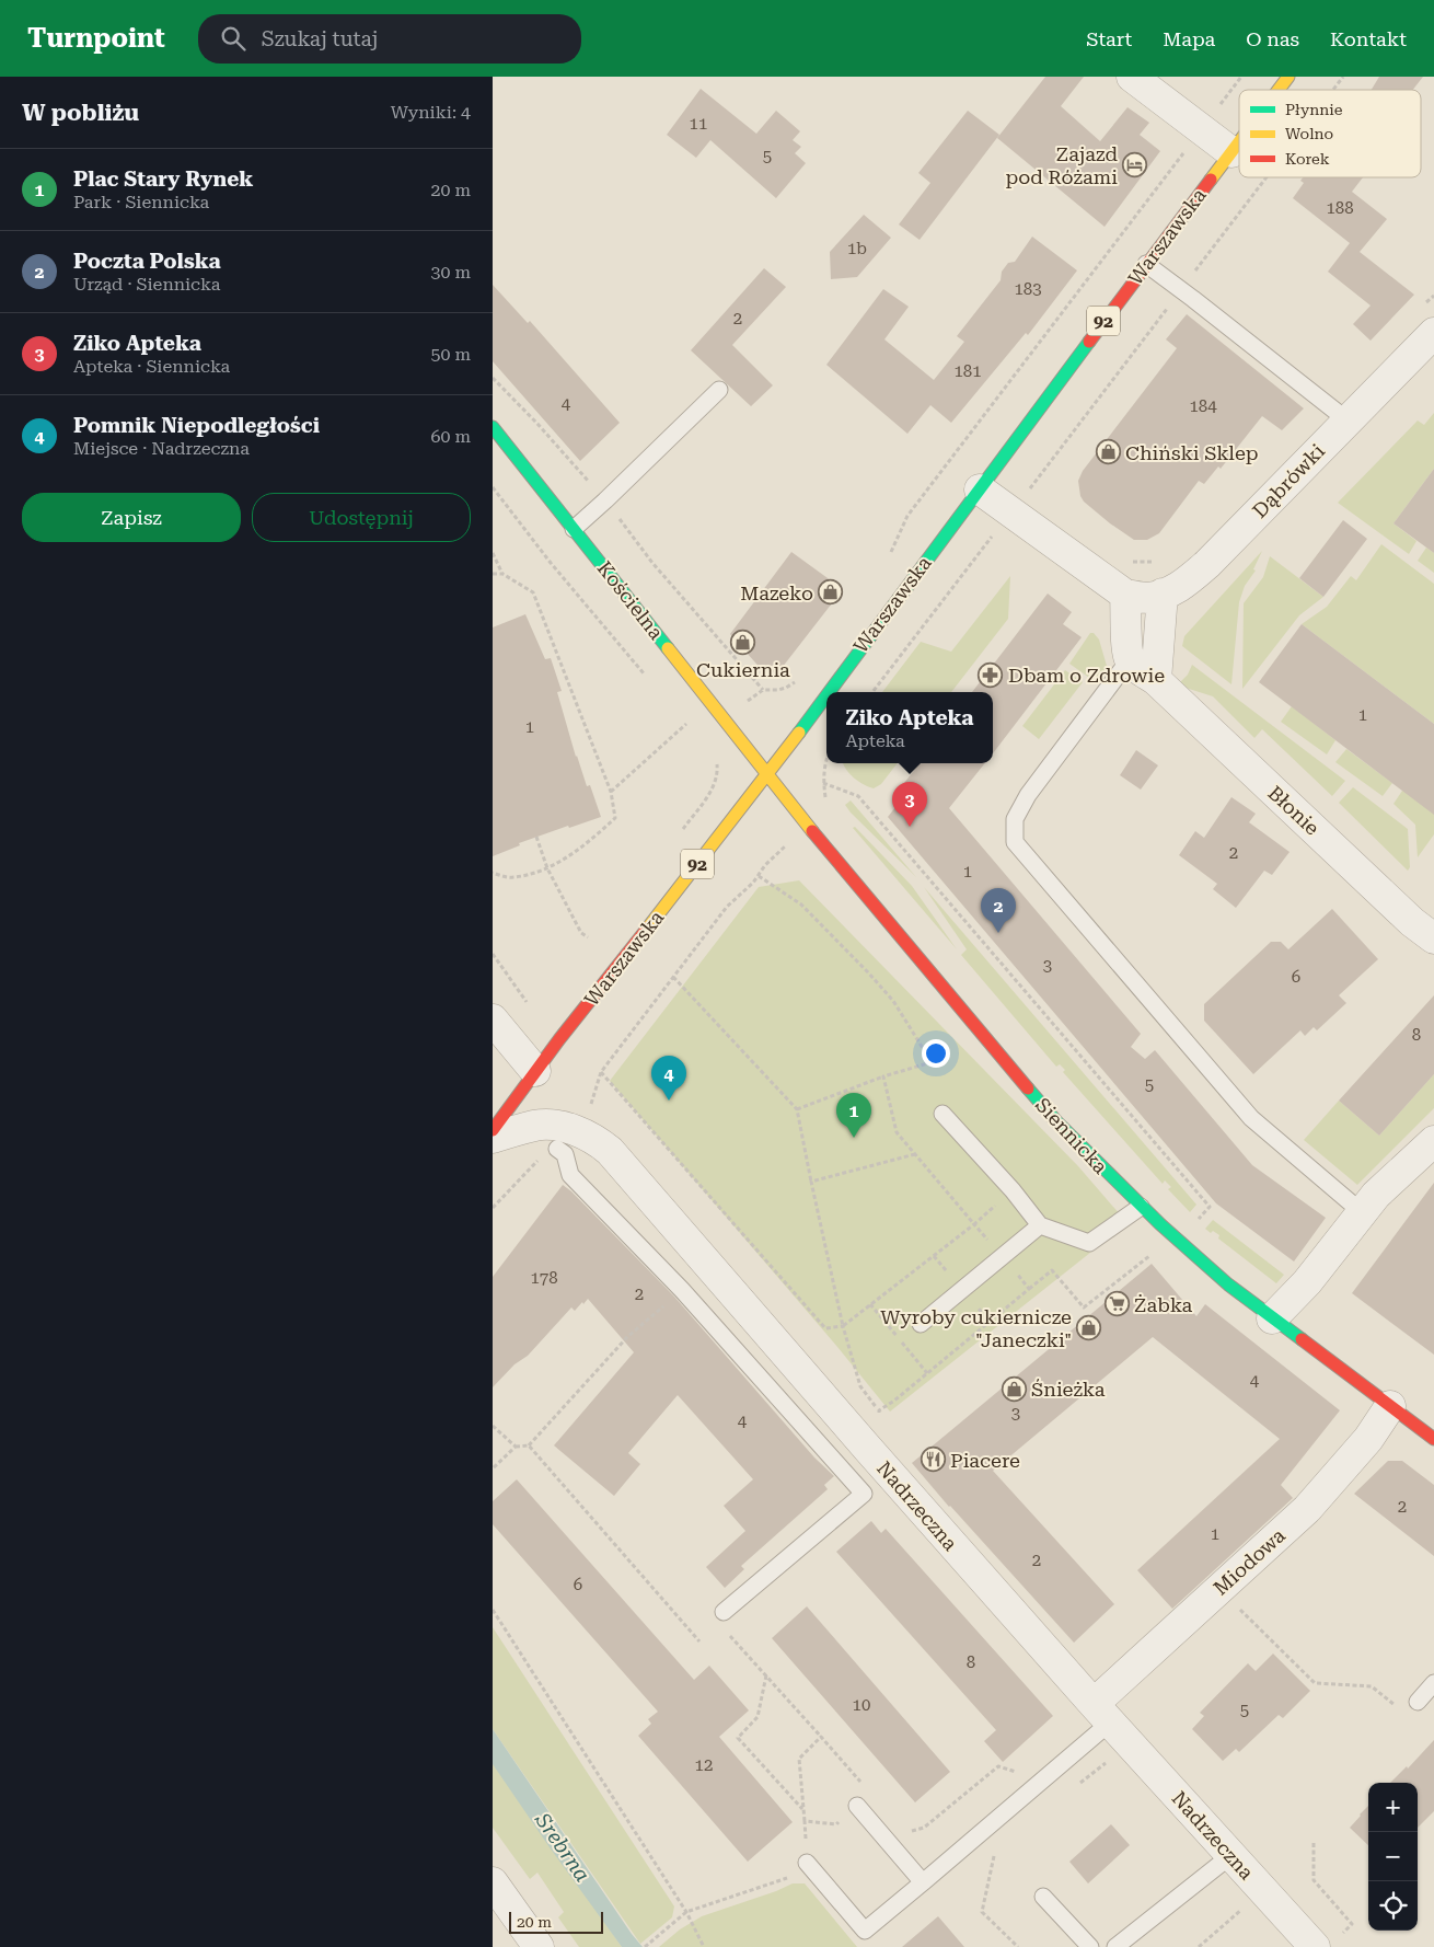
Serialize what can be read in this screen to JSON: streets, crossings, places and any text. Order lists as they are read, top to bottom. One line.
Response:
{"streets":{"main road":["Warszawska","92","Kościelna","Siennicka"],"street":["Dąbrówki","Błonie","Nadrzeczna","Miodowa"]},"crossings":[["Warszawska","Kościelna"],["Warszawska","Siennicka"],["Kościelna","Siennicka"],["Siennicka","Miodowa"],["Nadrzeczna","Miodowa"]],"water":["Srebrna"],"places":{"hotel":["Zajazd pod Różami"],"shop":["Chiński Sklep","Mazeko","Cukiernia","Wyroby cukiernicze \"Janeczki\"","Śnieżka"],"pharmacy":["Dbam o Zdrowie"],"supermarket":["Żabka"],"restaurant":["Piacere"]},"house_numbers":["11","5","188","1b","183","2","181","4","184","1","1","2","1","3","6","8","5","178","2","4","3","4","2","1","2","6","8","10","5","12"],"legend":["Płynnie","Wolno","Korek"],"scale_bar":"20 m","page":{"header":"Turnpoint","search":"Szukaj tutaj","nav":["Start","Mapa","O nas","Kontakt"],"heading":["W pobliżu","Wyniki: 4"],"list":[{"mark":"1","name":"Plac Stary Rynek","note":"Park · Siennicka","value":"20 m"},{"mark":"2","name":"Poczta Polska","note":"Urząd · Siennicka","value":"30 m"},{"mark":"3","name":"Ziko Apteka","note":"Apteka · Siennicka","value":"50 m"},{"mark":"4","name":"Pomnik Niepodległości","note":"Miejsce · Nadrzeczna","value":"60 m"}],"buttons":["Zapisz","Udostępnij"],"popup":["Ziko Apteka","Apteka"],"pins":["3","2","4","1"],"map_buttons":["+","−"],"scale":"20 m"}}
